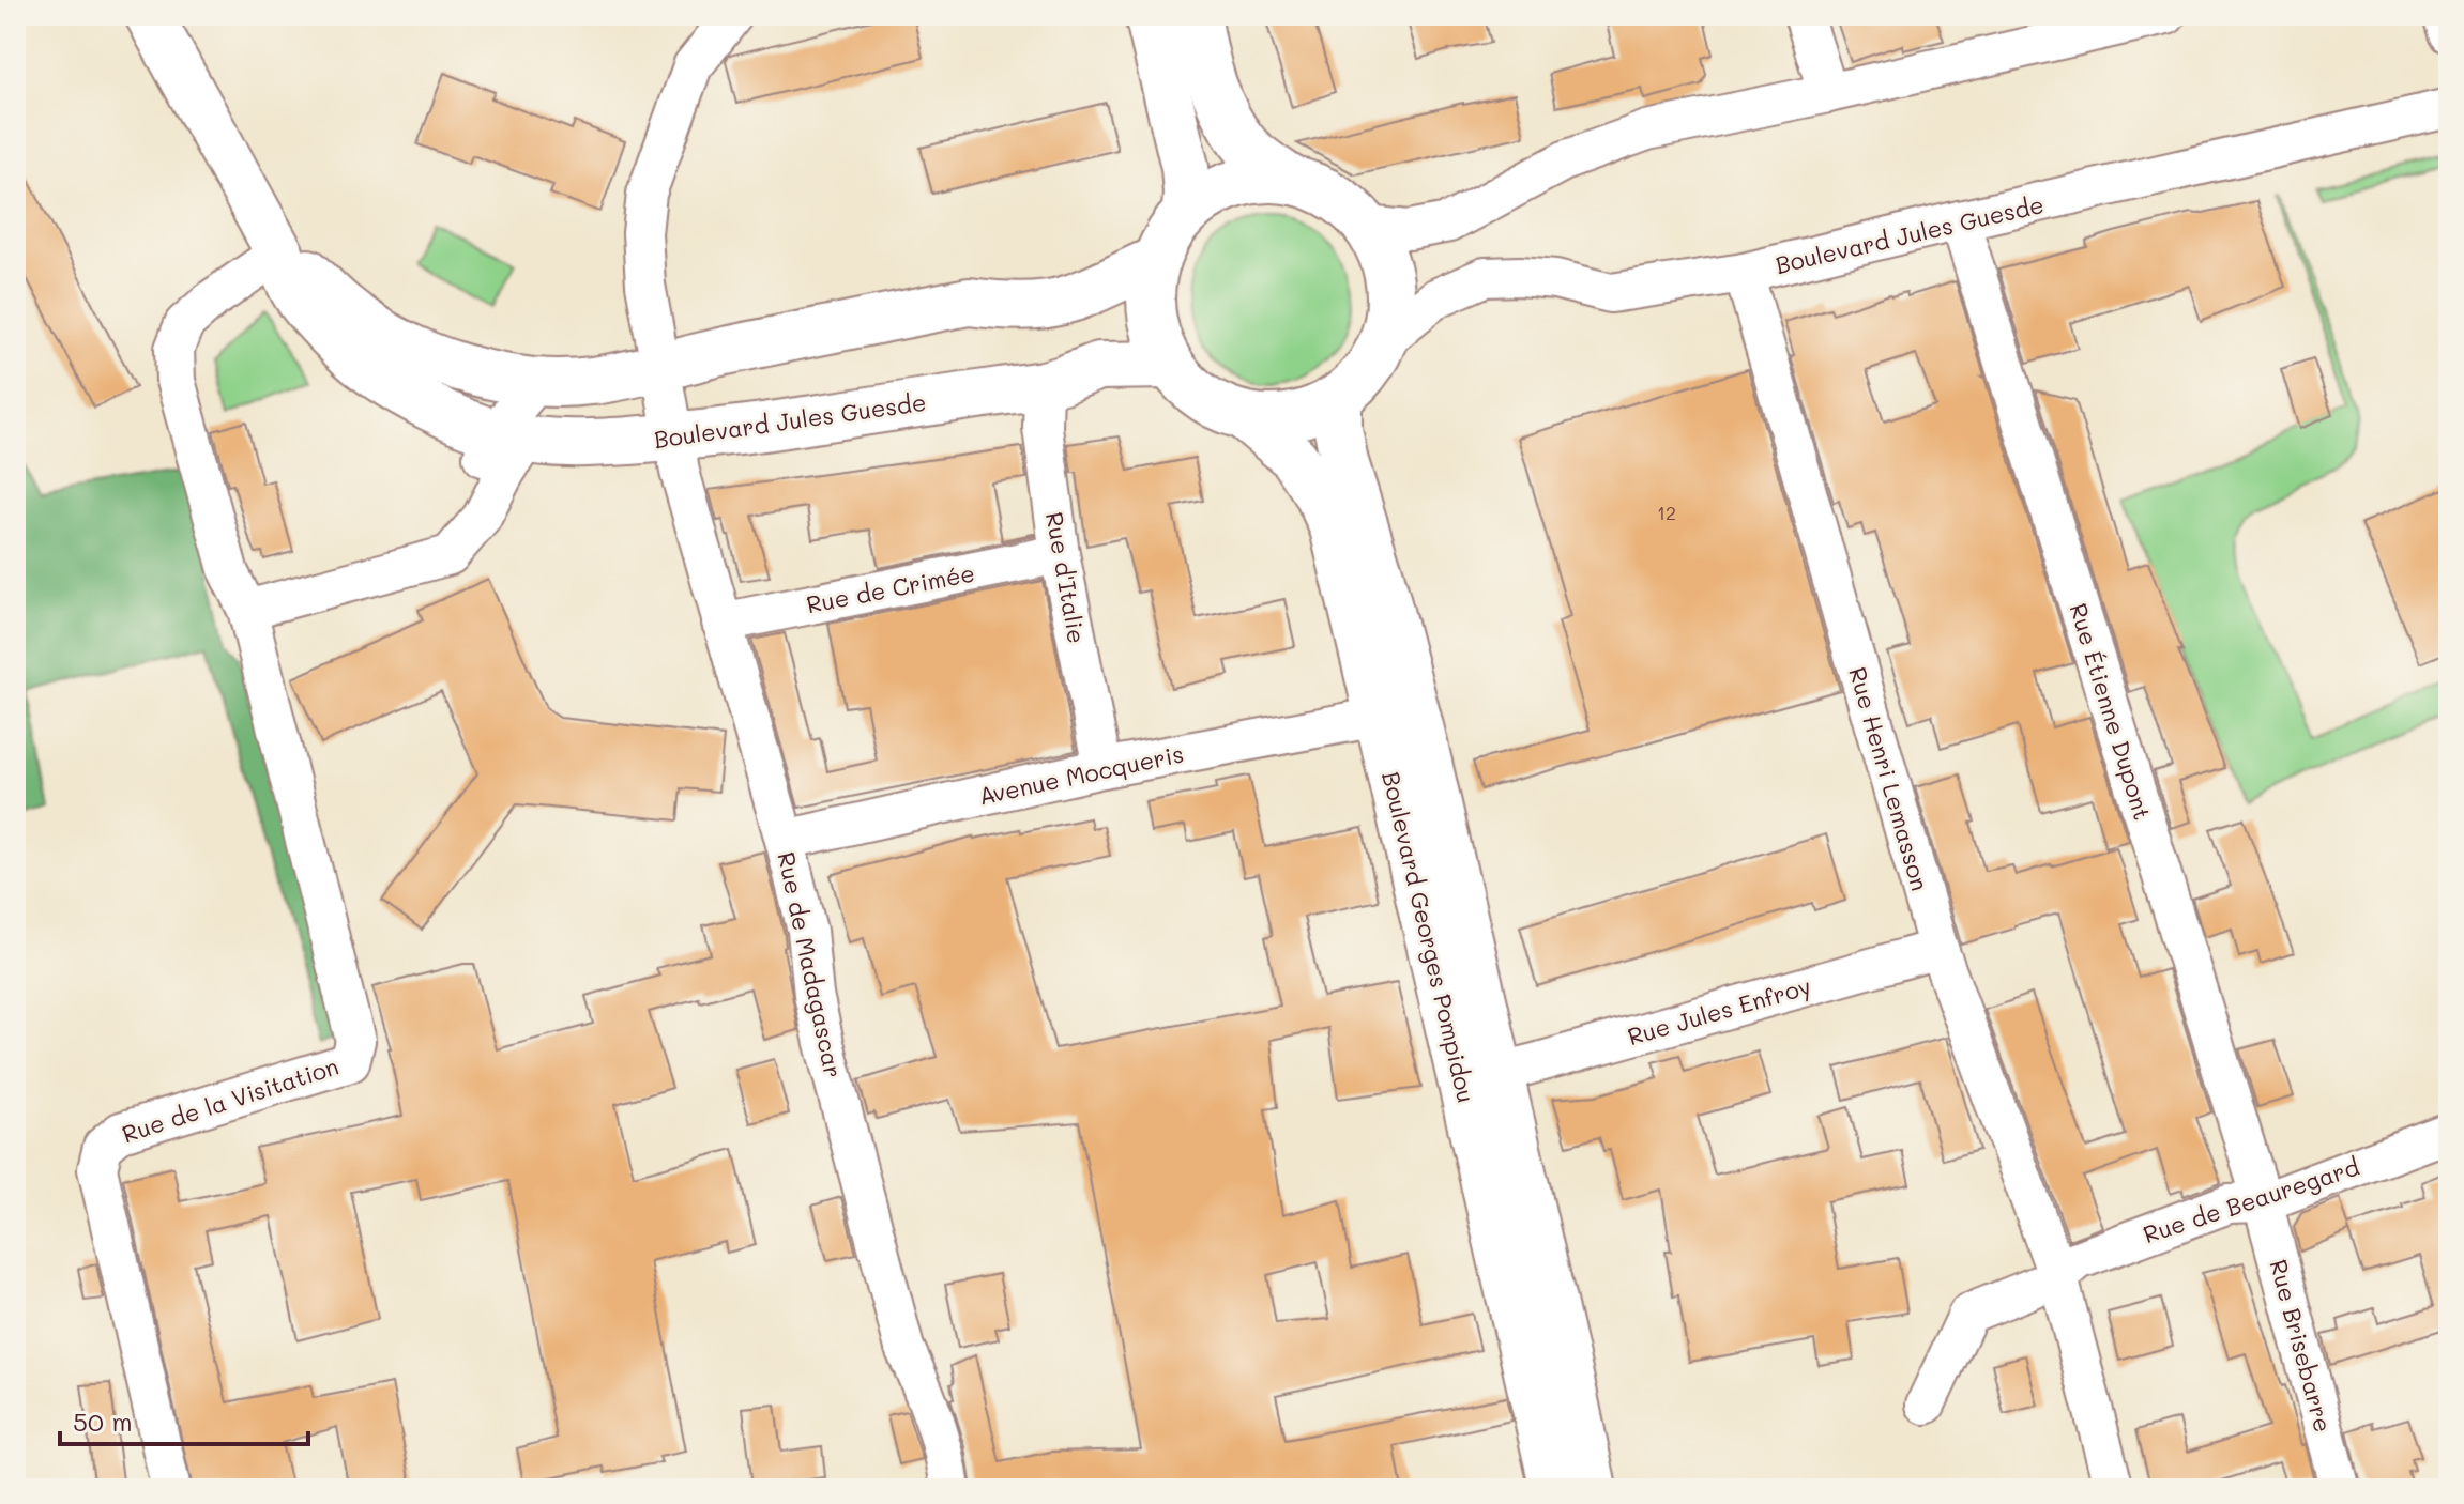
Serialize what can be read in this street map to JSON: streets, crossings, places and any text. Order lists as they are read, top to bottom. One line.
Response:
{"streets":{"main road":["Boulevard Jules Guesde","Boulevard Georges Pompidou"],"street":["Rue d'Italie","Rue de Crimée","Rue Étienne Dupont","Avenue Mocqueris","Rue Henri Lemasson","Rue de Madagascar","Rue Jules Enfroy","Rue de la Visitation","Rue de Beauregard","Rue Brisebarre"]},"crossings":[["Boulevard Jules Guesde","Rue d'Italie"],["Boulevard Jules Guesde","Rue Étienne Dupont"],["Boulevard Jules Guesde","Rue Henri Lemasson"],["Boulevard Jules Guesde","Boulevard Georges Pompidou"],["Boulevard Jules Guesde","Rue de Madagascar"],["Boulevard Jules Guesde","Rue de la Visitation"],["Rue d'Italie","Rue de Crimée"],["Rue d'Italie","Avenue Mocqueris"],["Rue de Crimée","Rue de Madagascar"],["Rue Étienne Dupont","Rue de Beauregard"],["Rue Étienne Dupont","Rue Brisebarre"],["Avenue Mocqueris","Boulevard Georges Pompidou"],["Avenue Mocqueris","Rue de Madagascar"],["Rue Henri Lemasson","Rue Jules Enfroy"],["Rue Henri Lemasson","Rue de Beauregard"],["Boulevard Georges Pompidou","Rue Jules Enfroy"],["Rue de Beauregard","Rue Brisebarre"]],"house_numbers":["12"],"scale_bar":"50 m"}
